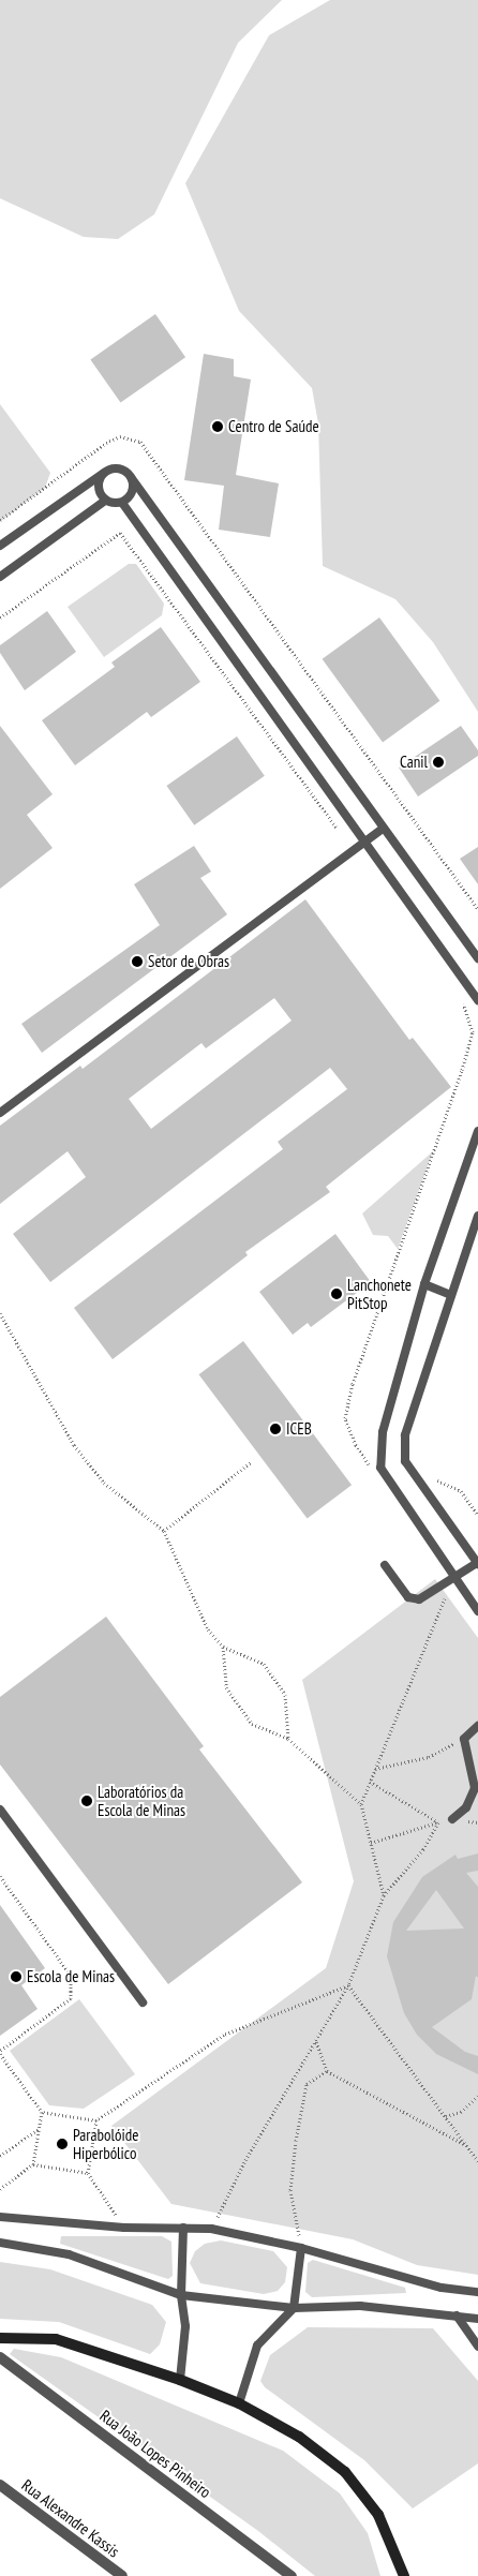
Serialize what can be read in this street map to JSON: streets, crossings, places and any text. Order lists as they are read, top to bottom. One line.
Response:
{"streets":{"street":["Rua João Lopes Pinheiro","Rua Alexandre Kassis"]},"places":["Centro de Saúde","Canil","Setor de Obras","Lanchonete PitStop","ICEB","Laboratórios da Escola de Minas","Escola de Minas","Parabolóide Hiperbólico"]}
